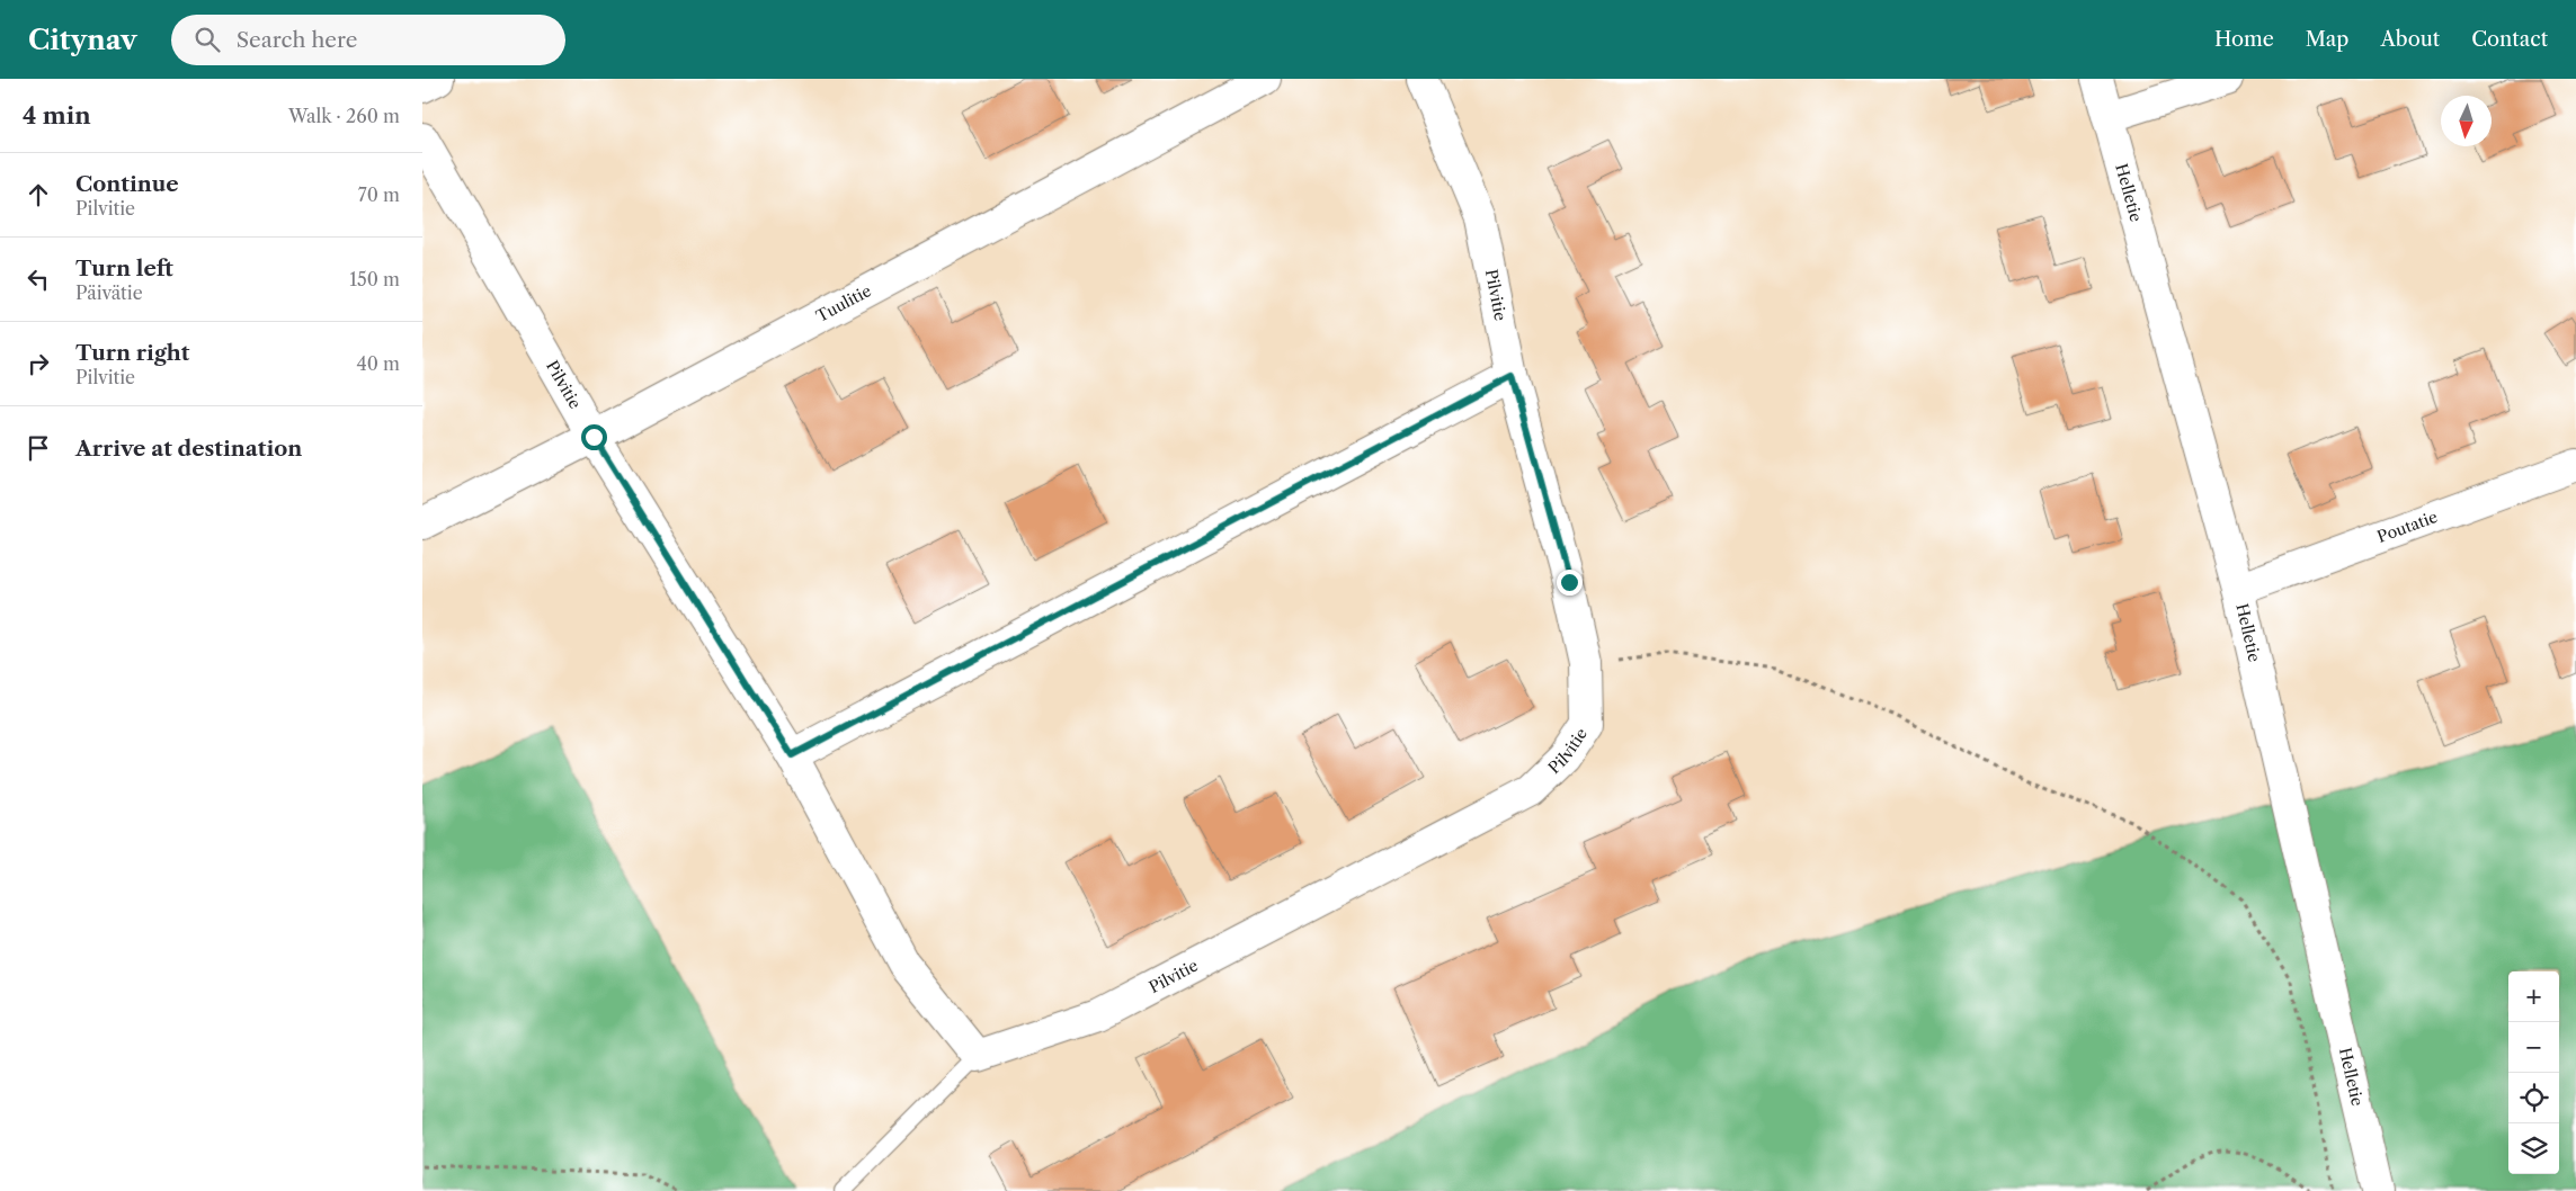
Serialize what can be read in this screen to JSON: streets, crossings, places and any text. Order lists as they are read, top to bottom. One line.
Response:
{"streets":{"street":["Helletie","Pilvitie","Tuulitie","Poutatie"]},"crossings":[["Helletie","Poutatie"],["Pilvitie","Tuulitie"]],"north":"bottom","page":{"header":"Citynav","search":"Search here","nav":["Home","Map","About","Contact"],"heading":["4 min","Walk · 260 m"],"list":[["Continue","Pilvitie","70 m"],["Turn left","Päivätie","150 m"],["Turn right","Pilvitie","40 m"],"Arrive at destination"],"map_buttons":["+","−"]}}
